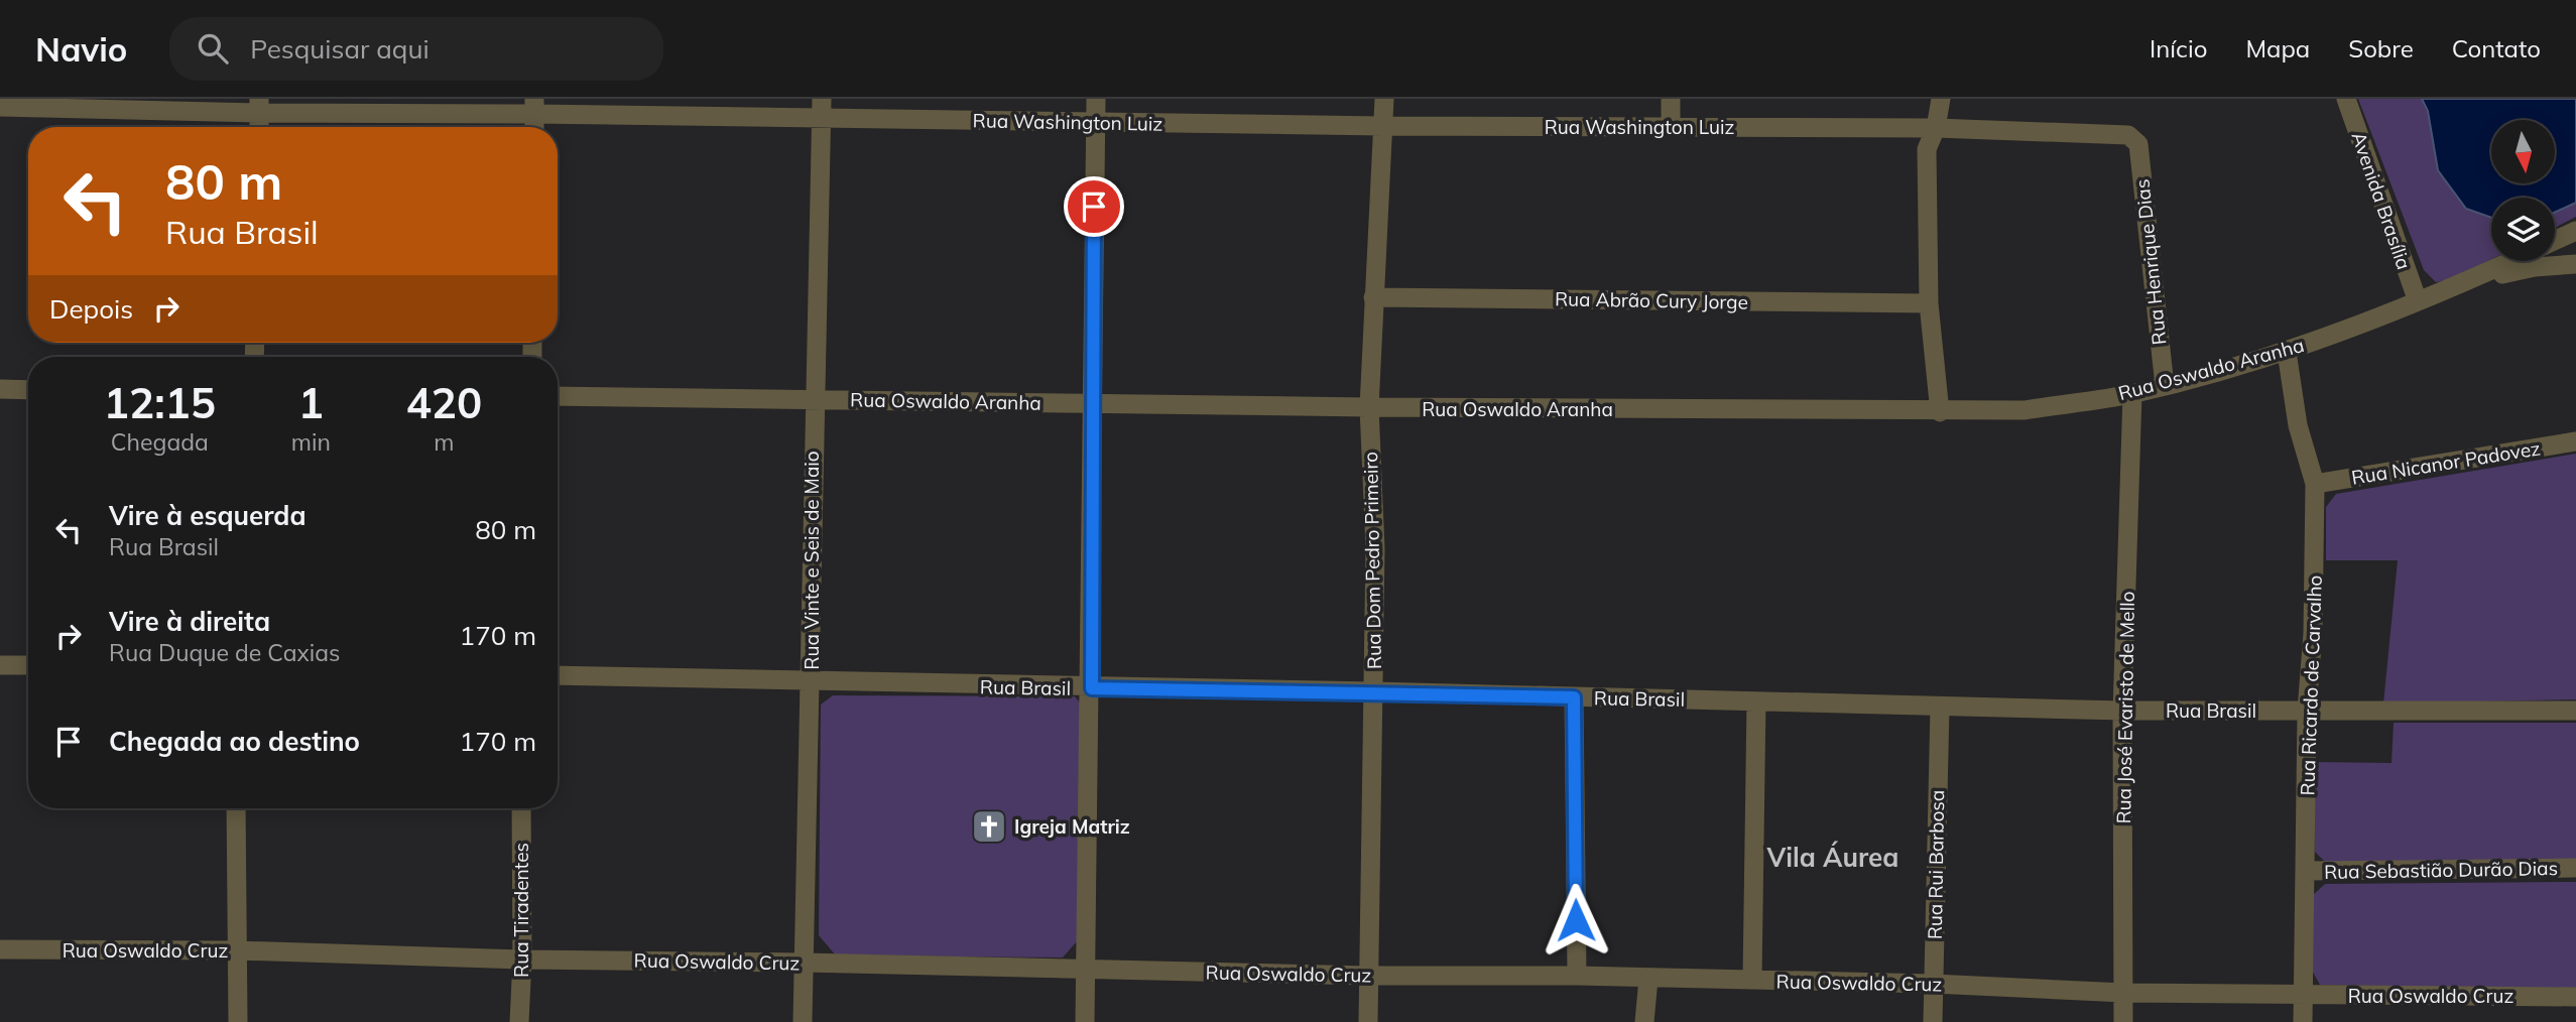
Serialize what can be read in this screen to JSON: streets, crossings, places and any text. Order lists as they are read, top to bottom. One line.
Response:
{"streets":{"street":["Rua Washington Luiz","Avenida Brasília","Rua Henrique Dias","Rua Abrão Cury Jorge","Rua Oswaldo Aranha","Rua Nicanor Padovez","Rua Vinte e Seis de Maio","Rua Dom Pedro Primeiro","Rua Ricardo de Carvalho","Rua Brasil","Rua José Evaristo de Mello","Rua Rui Barbosa","Rua Sebastião Durão Dias","Rua Tiradentes","Rua Oswaldo Cruz"]},"crossings":[["Rua Washington Luiz","Rua Henrique Dias"],["Rua Washington Luiz","Rua Vinte e Seis de Maio"],["Rua Washington Luiz","Rua Dom Pedro Primeiro"],["Avenida Brasília","Rua Oswaldo Aranha"],["Rua Henrique Dias","Rua Oswaldo Aranha"],["Rua Abrão Cury Jorge","Rua Dom Pedro Primeiro"],["Rua Oswaldo Aranha","Rua Vinte e Seis de Maio"],["Rua Oswaldo Aranha","Rua Dom Pedro Primeiro"],["Rua Oswaldo Aranha","Rua Ricardo de Carvalho"],["Rua Oswaldo Aranha","Rua José Evaristo de Mello"],["Rua Nicanor Padovez","Rua Ricardo de Carvalho"],["Rua Vinte e Seis de Maio","Rua Brasil"],["Rua Vinte e Seis de Maio","Rua Oswaldo Cruz"],["Rua Dom Pedro Primeiro","Rua Brasil"],["Rua Dom Pedro Primeiro","Rua Oswaldo Cruz"],["Rua Ricardo de Carvalho","Rua Brasil"],["Rua Ricardo de Carvalho","Rua Sebastião Durão Dias"],["Rua Ricardo de Carvalho","Rua Oswaldo Cruz"],["Rua Brasil","Rua José Evaristo de Mello"],["Rua Brasil","Rua Rui Barbosa"],["Rua José Evaristo de Mello","Rua Oswaldo Cruz"],["Rua Rui Barbosa","Rua Oswaldo Cruz"],["Rua Tiradentes","Rua Oswaldo Cruz"]],"districts":["Vila Áurea"],"places":{"church":["Igreja Matriz"]},"north":"bottom","page":{"header":"Navio","search":"Pesquisar aqui","nav":["Início","Mapa","Sobre","Contato"],"turn":["80 m","Rua Brasil"],"then":"Depois","eta":["12:15","Chegada","1","min","420","m"],"list":[{"name":"Vire à esquerda","note":"Rua Brasil","value":"80 m"},{"name":"Vire à direita","note":"Rua Duque de Caxias","value":"170 m"},{"name":"Chegada ao destino","value":"170 m"}]}}
